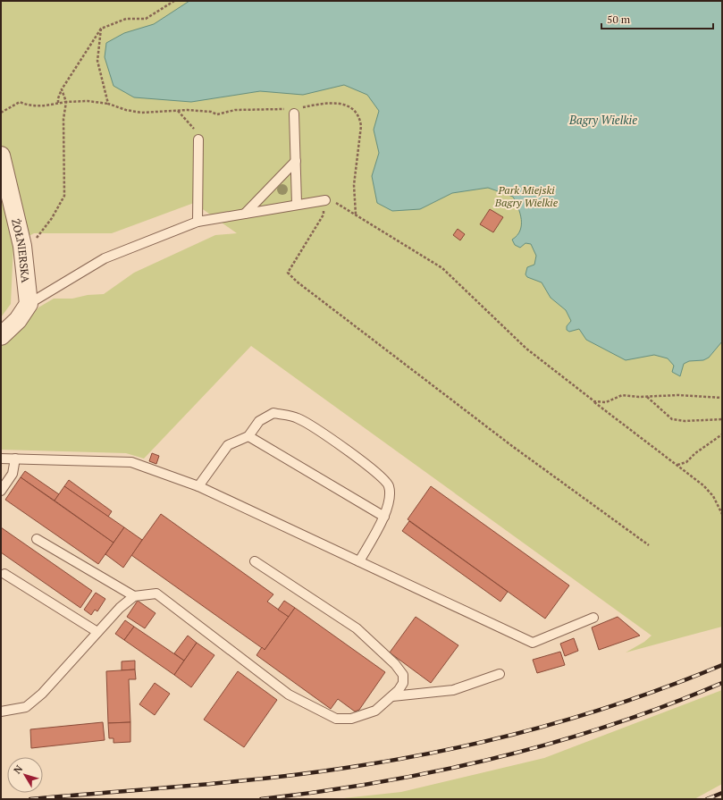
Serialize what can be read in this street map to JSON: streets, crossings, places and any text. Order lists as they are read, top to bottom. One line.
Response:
{"streets":{"street":["ŻOŁNIERSKA"]},"water":["Bagry Wielkie"],"parks":["Park Miejski Bagry Wielkie"],"scale_bar":"50 m","north":"top left"}
